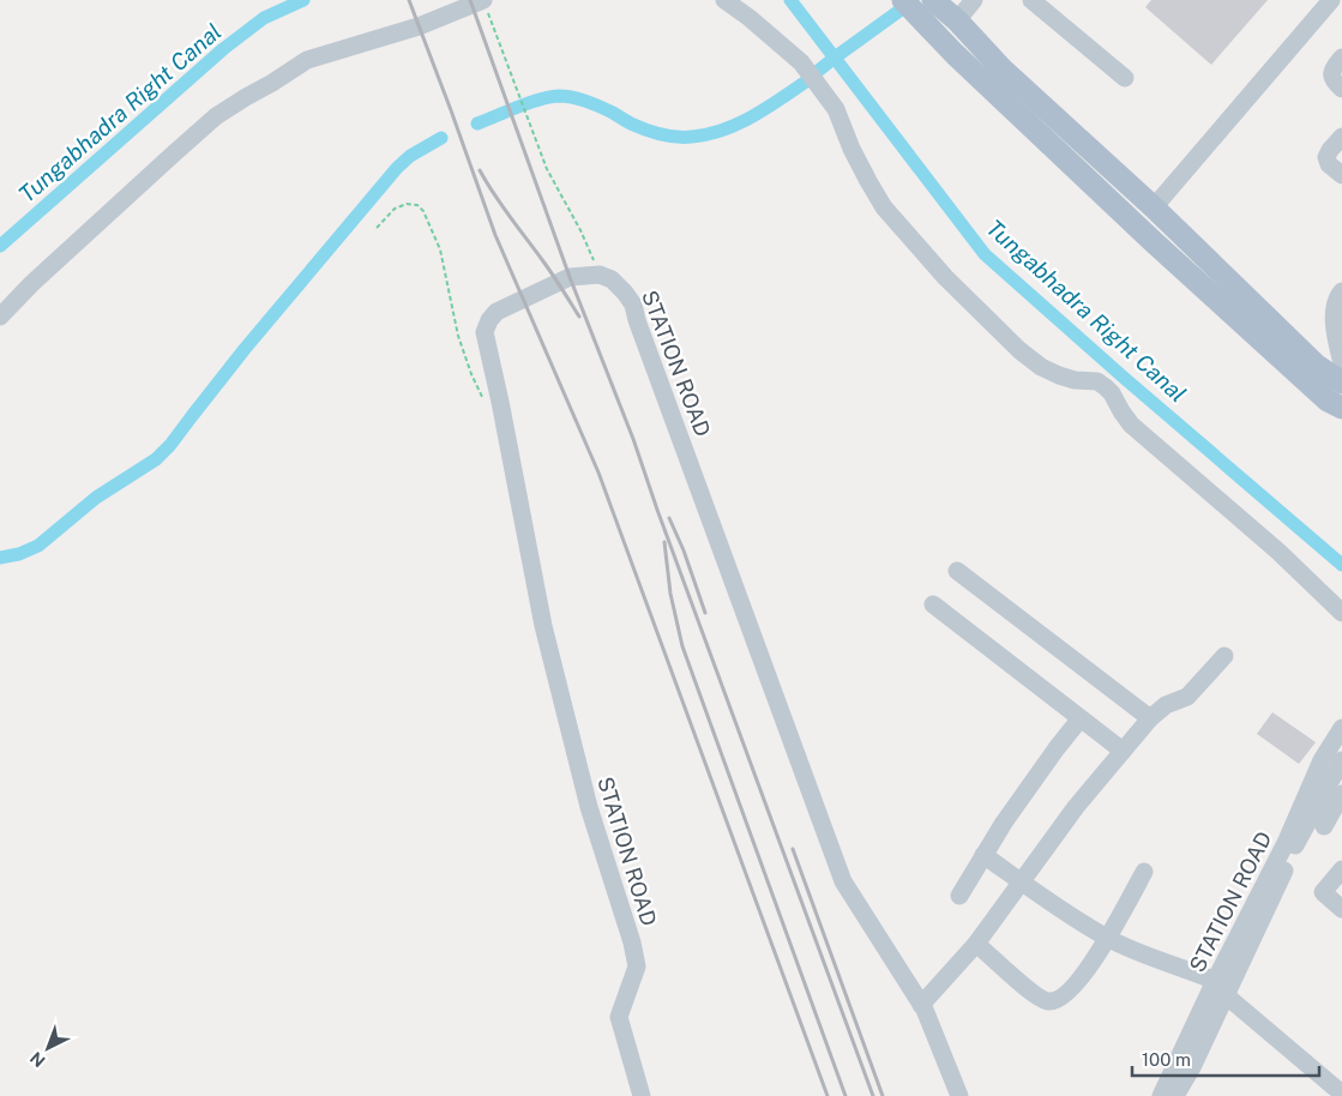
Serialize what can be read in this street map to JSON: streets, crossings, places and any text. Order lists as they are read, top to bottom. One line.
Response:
{"streets":{"street":["STATION ROAD"]},"water":["Tungabhadra Right Canal"],"scale_bar":"100 m","north":"bottom left"}
